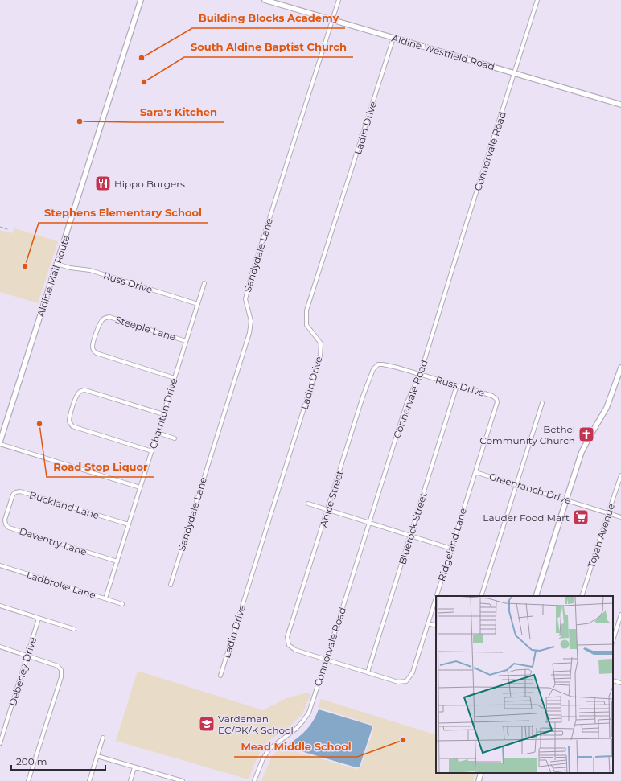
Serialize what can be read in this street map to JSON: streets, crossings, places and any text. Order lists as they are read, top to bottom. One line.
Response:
{"streets":{"main road":["Aldine Westfield Road","Aldine Mail Route"],"street":["Ladin Drive","Connorvale Road","Sandydale Lane","Russ Drive","Steeple Lane","Charriton Drive","Greenranch Drive","Anice Street","Buckland Lane","Bluerock Street","Toyah Avenue","Daventry Lane","Ridgeland Lane","Ladbroke Lane","Debeney Drive"]},"crossings":[["Aldine Westfield Road","Ladin Drive"],["Aldine Westfield Road","Connorvale Road"],["Aldine Westfield Road","Sandydale Lane"],["Connorvale Road","Russ Drive"],["Connorvale Road","Anice Street"],["Aldine Mail Route","Russ Drive"],["Russ Drive","Charriton Drive"],["Russ Drive","Anice Street"],["Russ Drive","Bluerock Street"],["Russ Drive","Ridgeland Lane"],["Steeple Lane","Charriton Drive"],["Charriton Drive","Buckland Lane"],["Charriton Drive","Daventry Lane"],["Charriton Drive","Ladbroke Lane"],["Greenranch Drive","Toyah Avenue"],["Greenranch Drive","Ridgeland Lane"],["Buckland Lane","Daventry Lane"],["Bluerock Street","Ridgeland Lane"]],"places":{"other":["Building Blocks Academy","South Aldine Baptist Church","Sara's Kitchen","Stephens Elementary School","Road Stop Liquor","Mead Middle School"],"restaurant":["Hippo Burgers"],"church":["Bethel Community Church"],"supermarket":["Lauder Food Mart"],"school or university":["Vardeman EC/PK/K School"]},"scale_bar":"200 m"}
